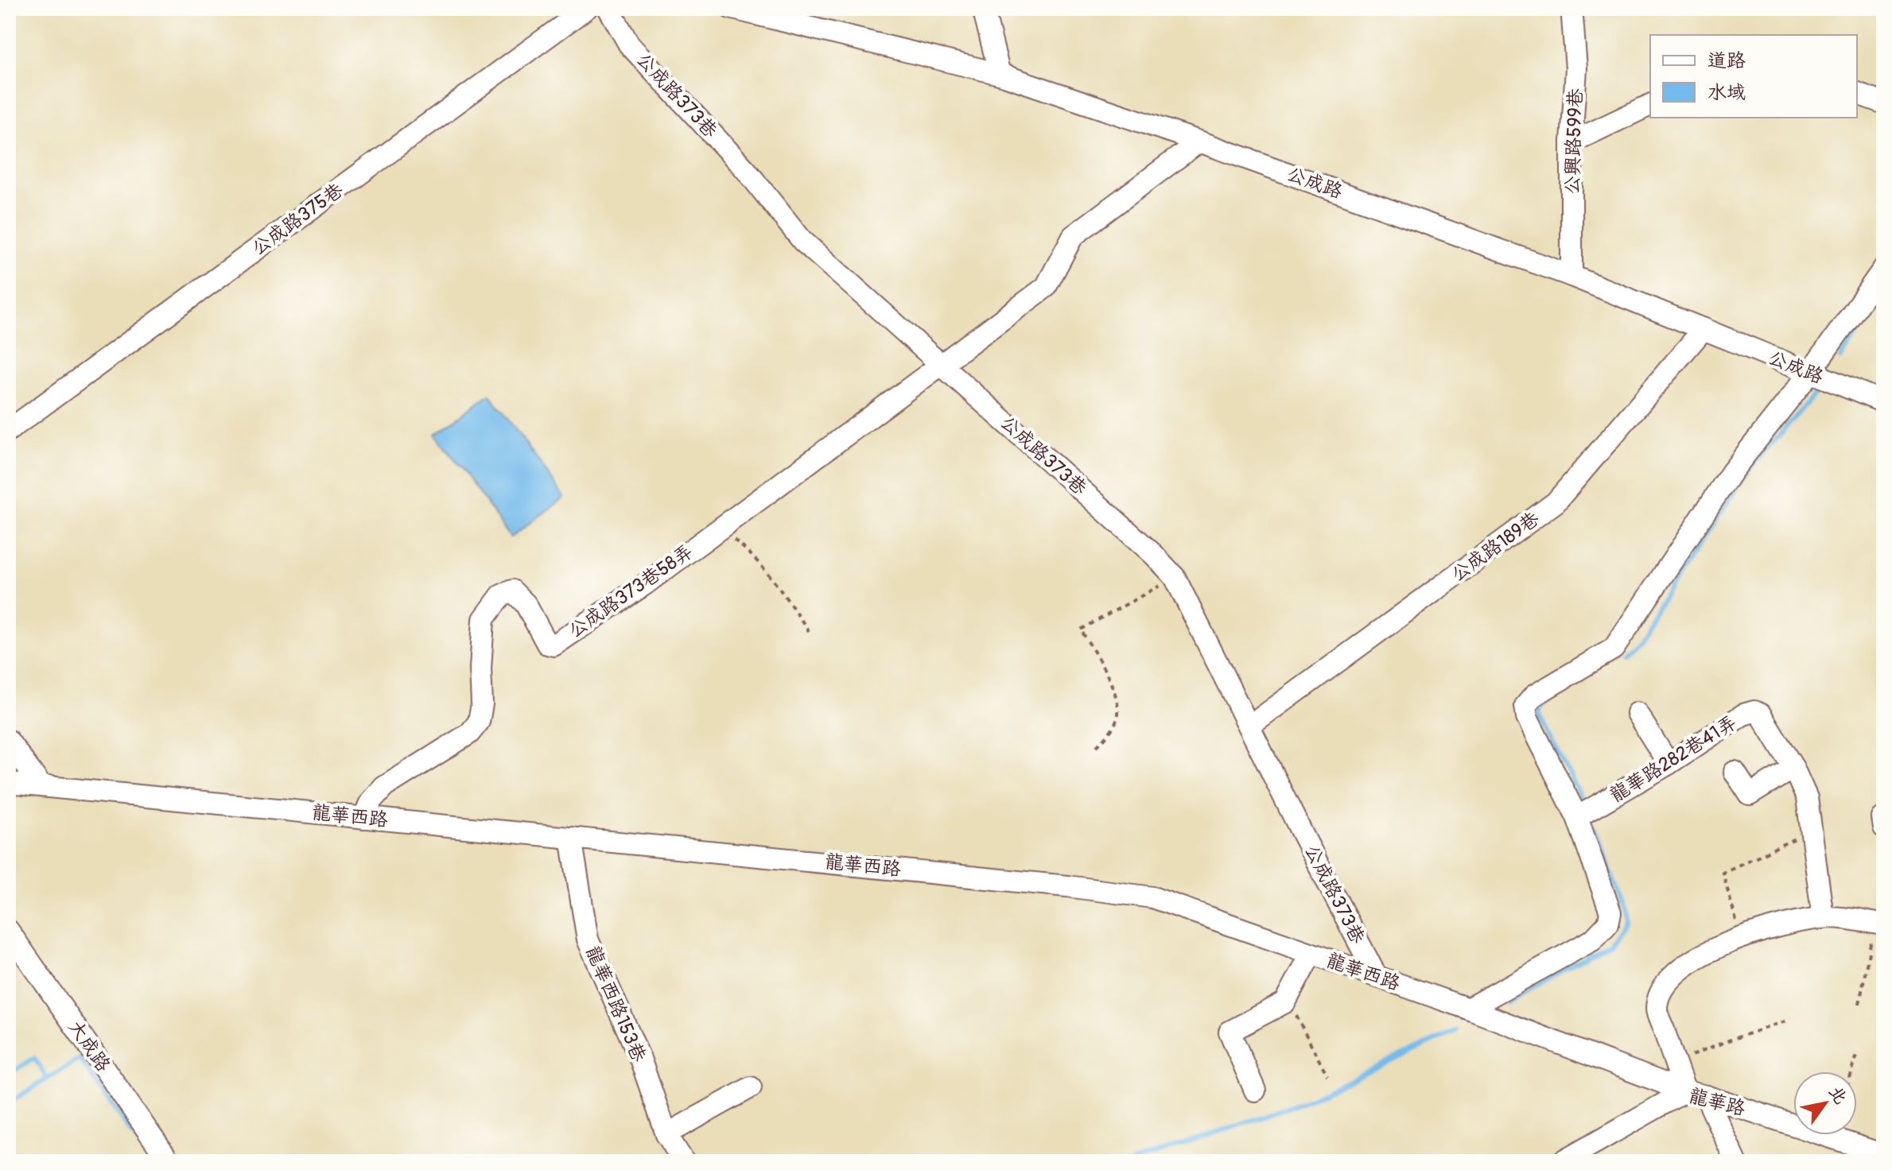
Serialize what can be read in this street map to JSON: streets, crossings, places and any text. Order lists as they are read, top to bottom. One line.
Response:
{"streets":{"street":["公成路373巷","公興路599巷","公成路","公成路375巷","公成路189巷","公成路373巷58弄","龍華路282巷41弄","龍華西路","龍華西路153巷","大成路","龍華路"]},"crossings":[["公成路373巷","公成路189巷"],["公成路373巷","公成路373巷58弄"],["公成路373巷","龍華西路"],["公興路599巷","公成路"],["公成路","公成路189巷"],["公成路","公成路373巷58弄"],["公成路373巷58弄","龍華西路"],["龍華西路","龍華西路153巷"],["龍華西路","龍華路"]],"legend":["道路","水域"],"north":"top right"}
